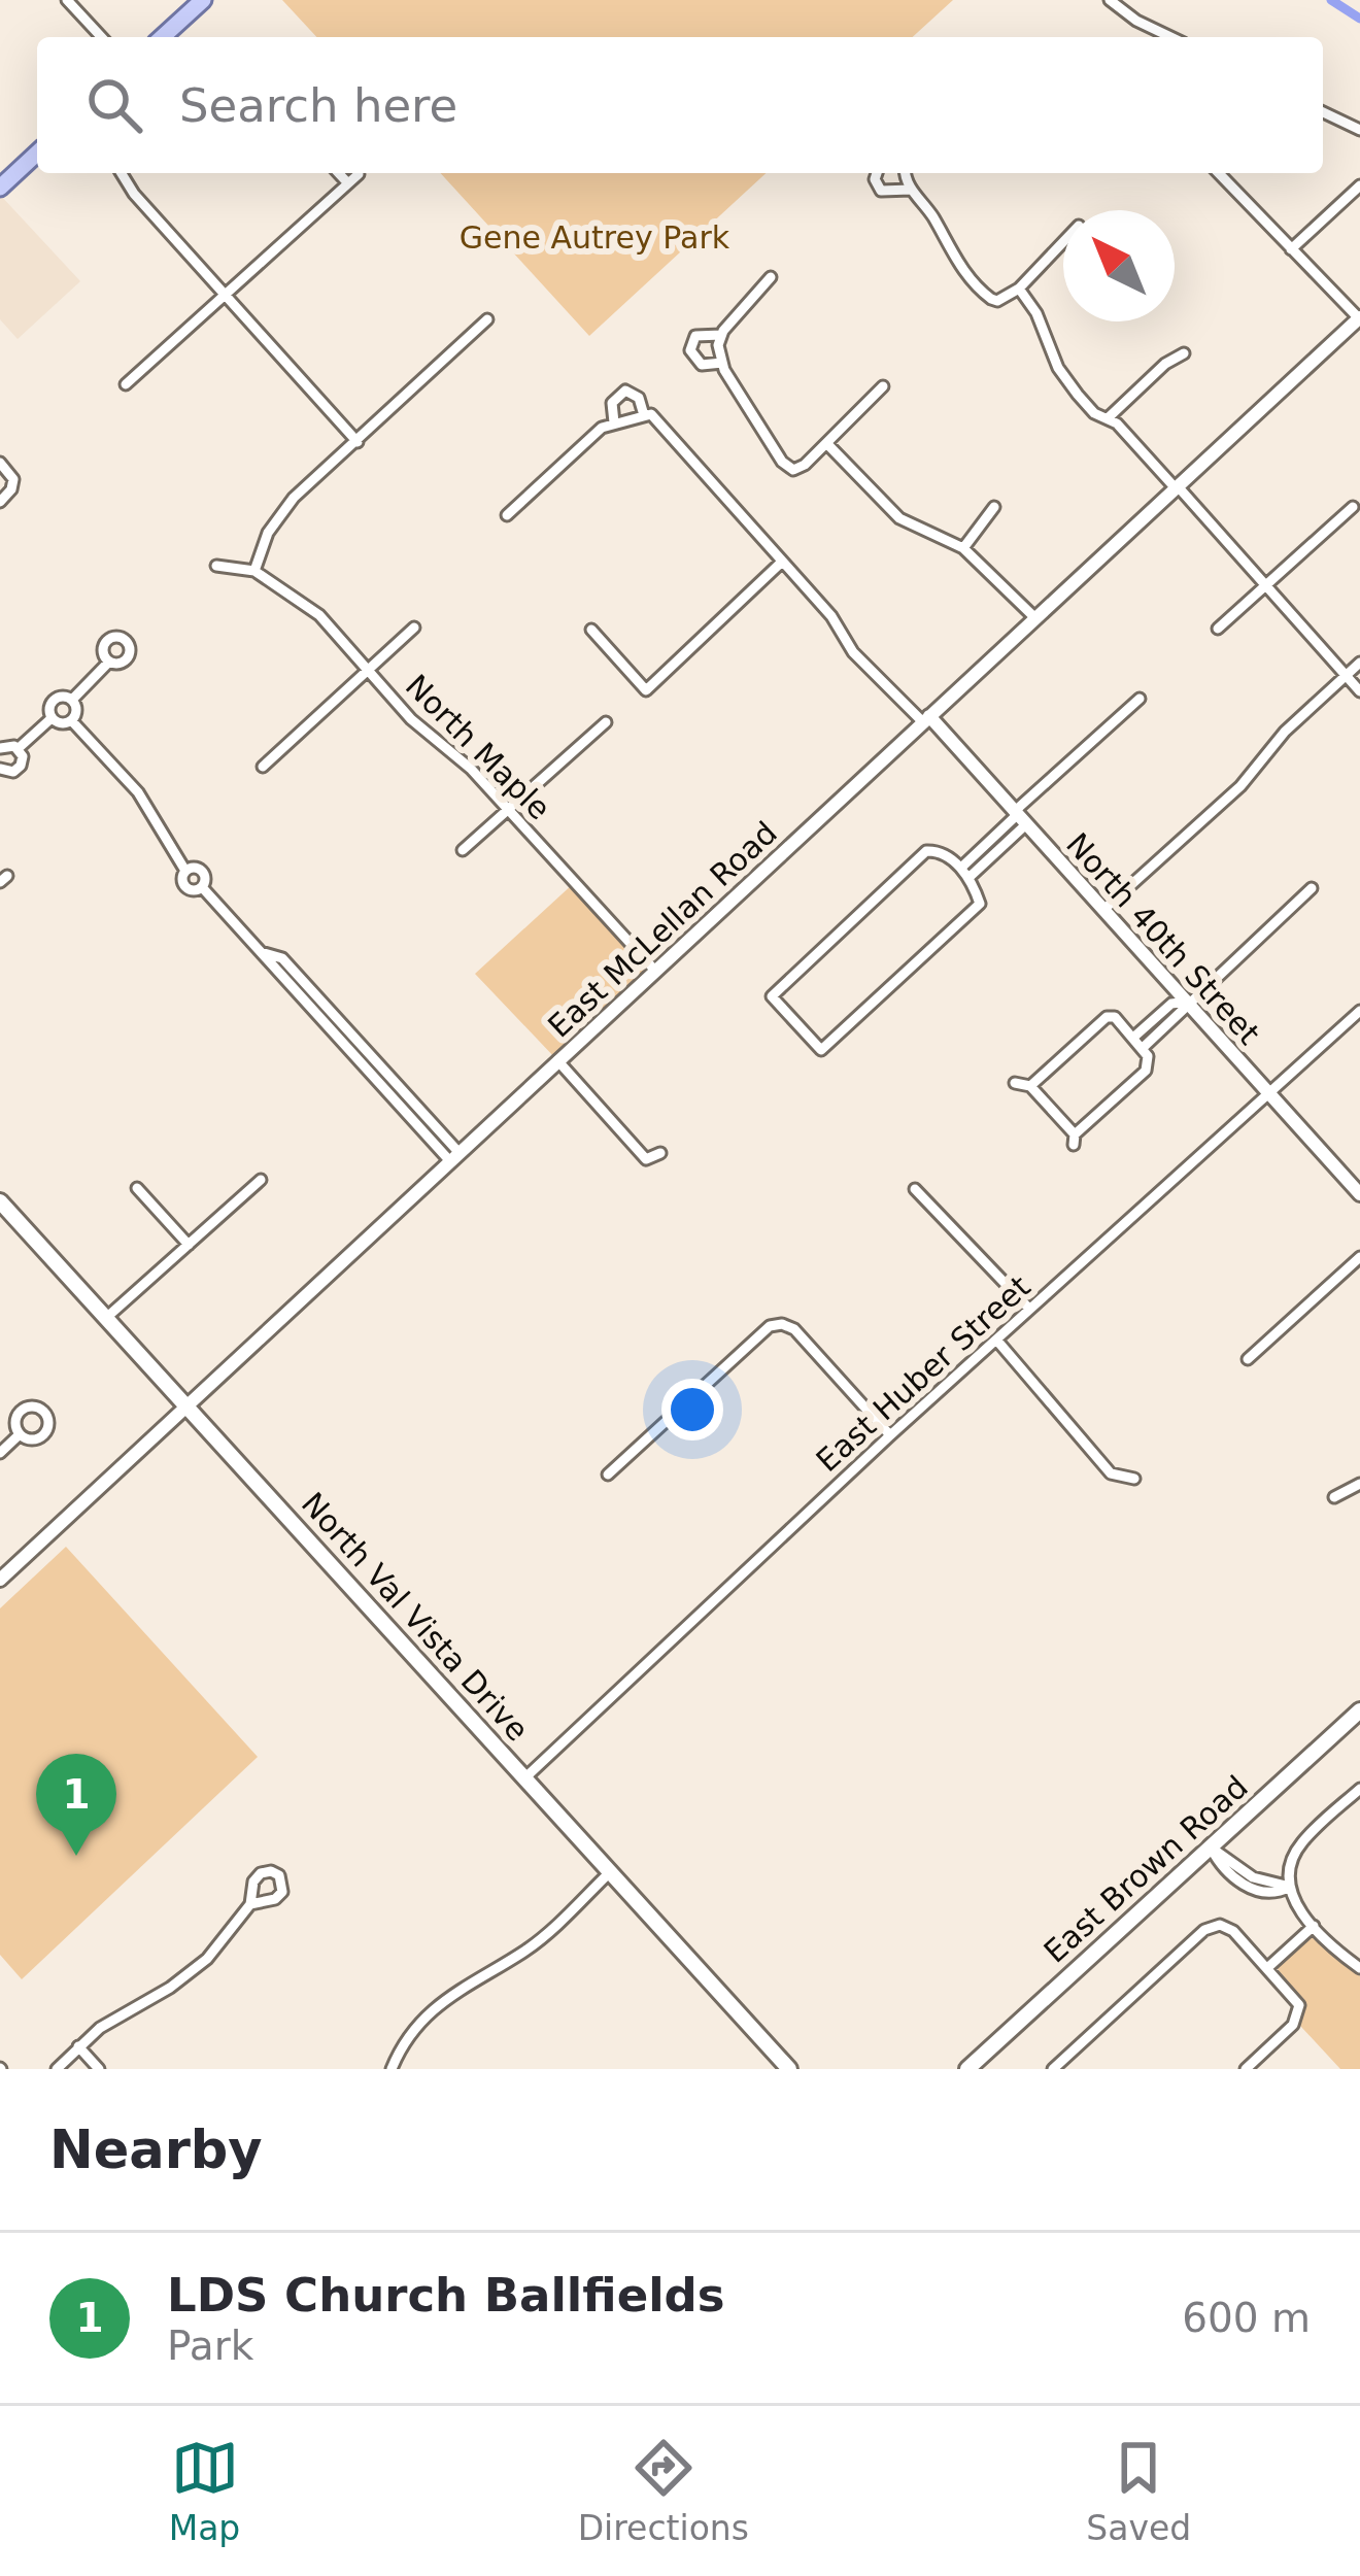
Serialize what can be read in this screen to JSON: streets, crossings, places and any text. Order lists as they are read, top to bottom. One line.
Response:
{"streets":{"main road":["North Val Vista Drive","East Brown Road"],"street":["North Maple","East McLellan Road","North 40th Street","East Huber Street"]},"crossings":[["North Maple","East McLellan Road"],["East McLellan Road","North 40th Street"],["East McLellan Road","North Val Vista Drive"],["North 40th Street","East Huber Street"],["East Huber Street","North Val Vista Drive"]],"parks":["Gene Autrey Park"],"north":"top left","page":{"search":"Search here","pins":"1","heading":"Nearby","list":[{"mark":"1","name":"LDS Church Ballfields","note":"Park","value":"600 m"}],"nav":["Map","Directions","Saved"]}}
